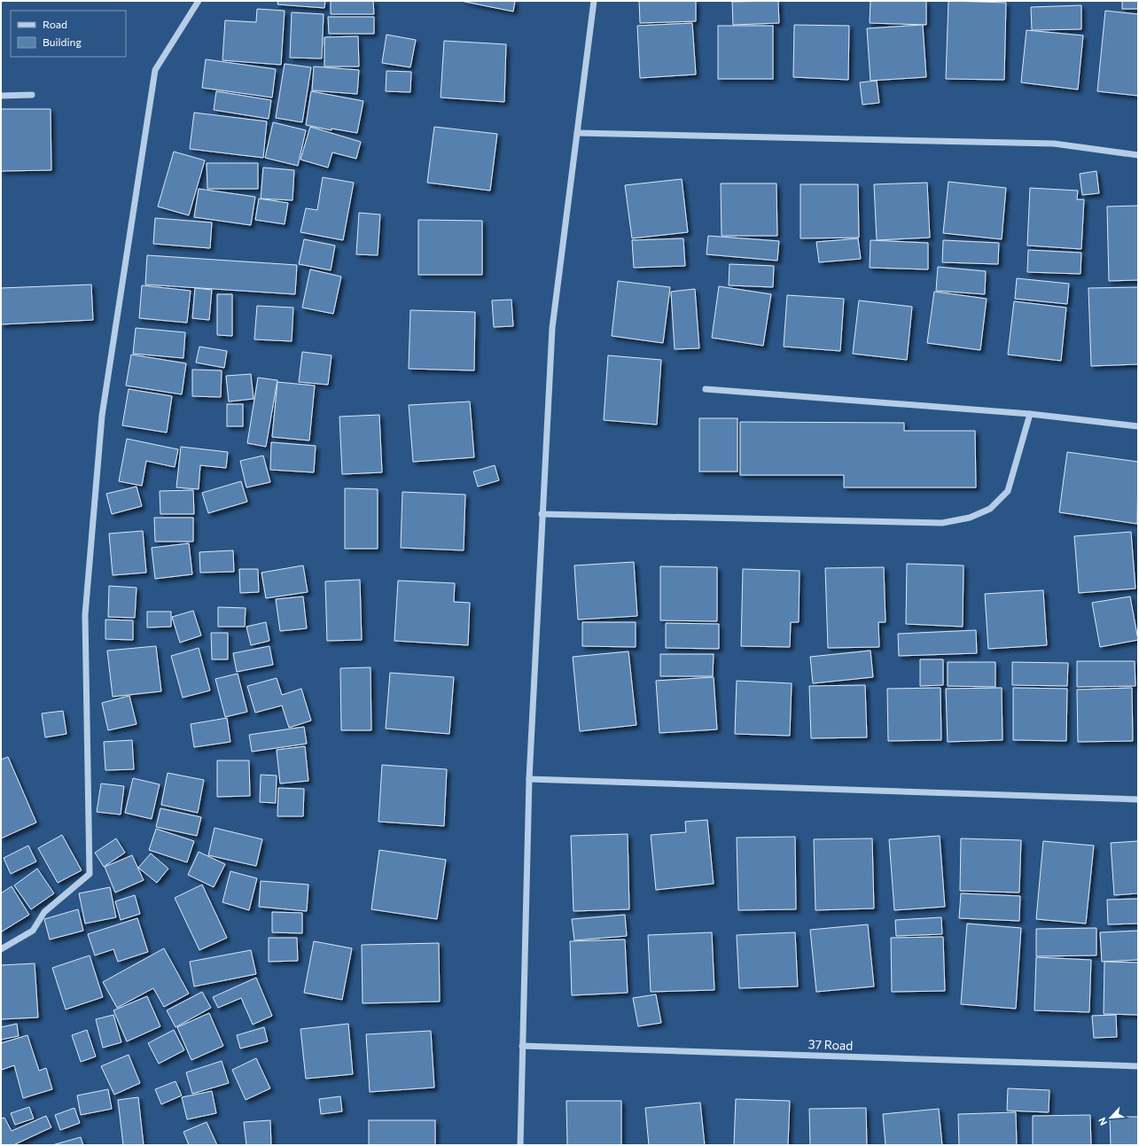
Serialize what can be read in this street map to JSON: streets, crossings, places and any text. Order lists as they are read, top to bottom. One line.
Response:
{"streets":{"street":["37 Road"]},"legend":["Road","Building"],"north":"bottom left"}
